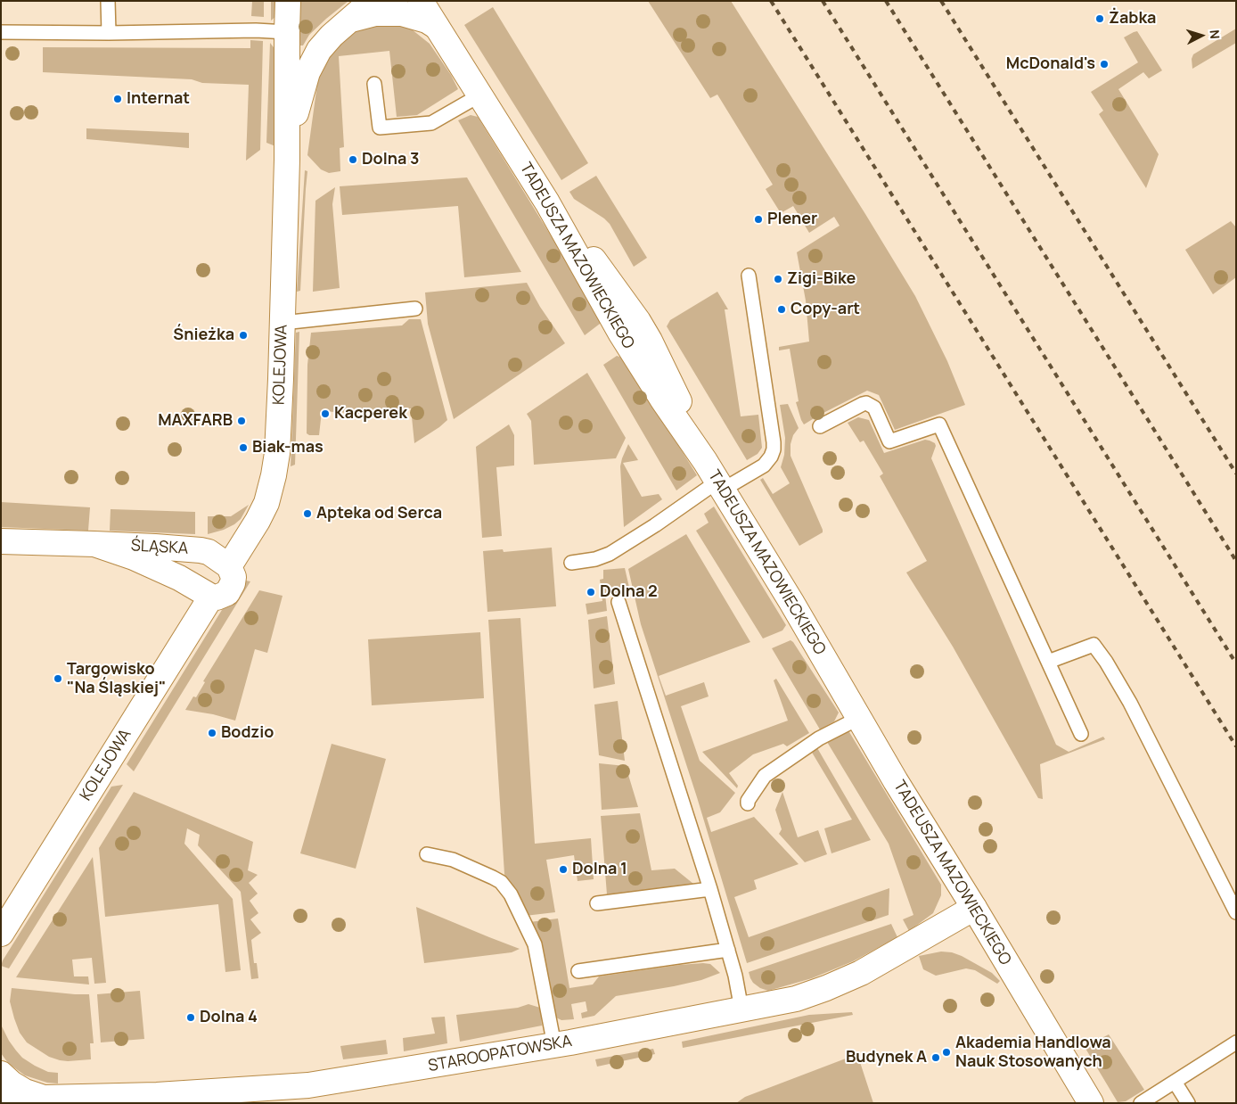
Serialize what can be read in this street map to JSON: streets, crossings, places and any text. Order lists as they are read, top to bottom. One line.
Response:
{"streets":{"street":["TADEUSZA MAZOWIECKIEGO","KOLEJOWA","ŚLĄSKA","STAROOPATOWSKA"]},"crossings":[["TADEUSZA MAZOWIECKIEGO","STAROOPATOWSKA"],["KOLEJOWA","ŚLĄSKA"]],"places":["Żabka","McDonald's","Internat","Dolna 3","Plener","Zigi-Bike","Copy-art","Śnieżka","Kacperek","MAXFARB","Biak-mas","Apteka od Serca","Dolna 2","Targowisko \"Na Śląskiej\"","Bodzio","Dolna 1","Dolna 4","Akademia Handlowa Nauk Stosowanych","Budynek A"],"north":"right"}
